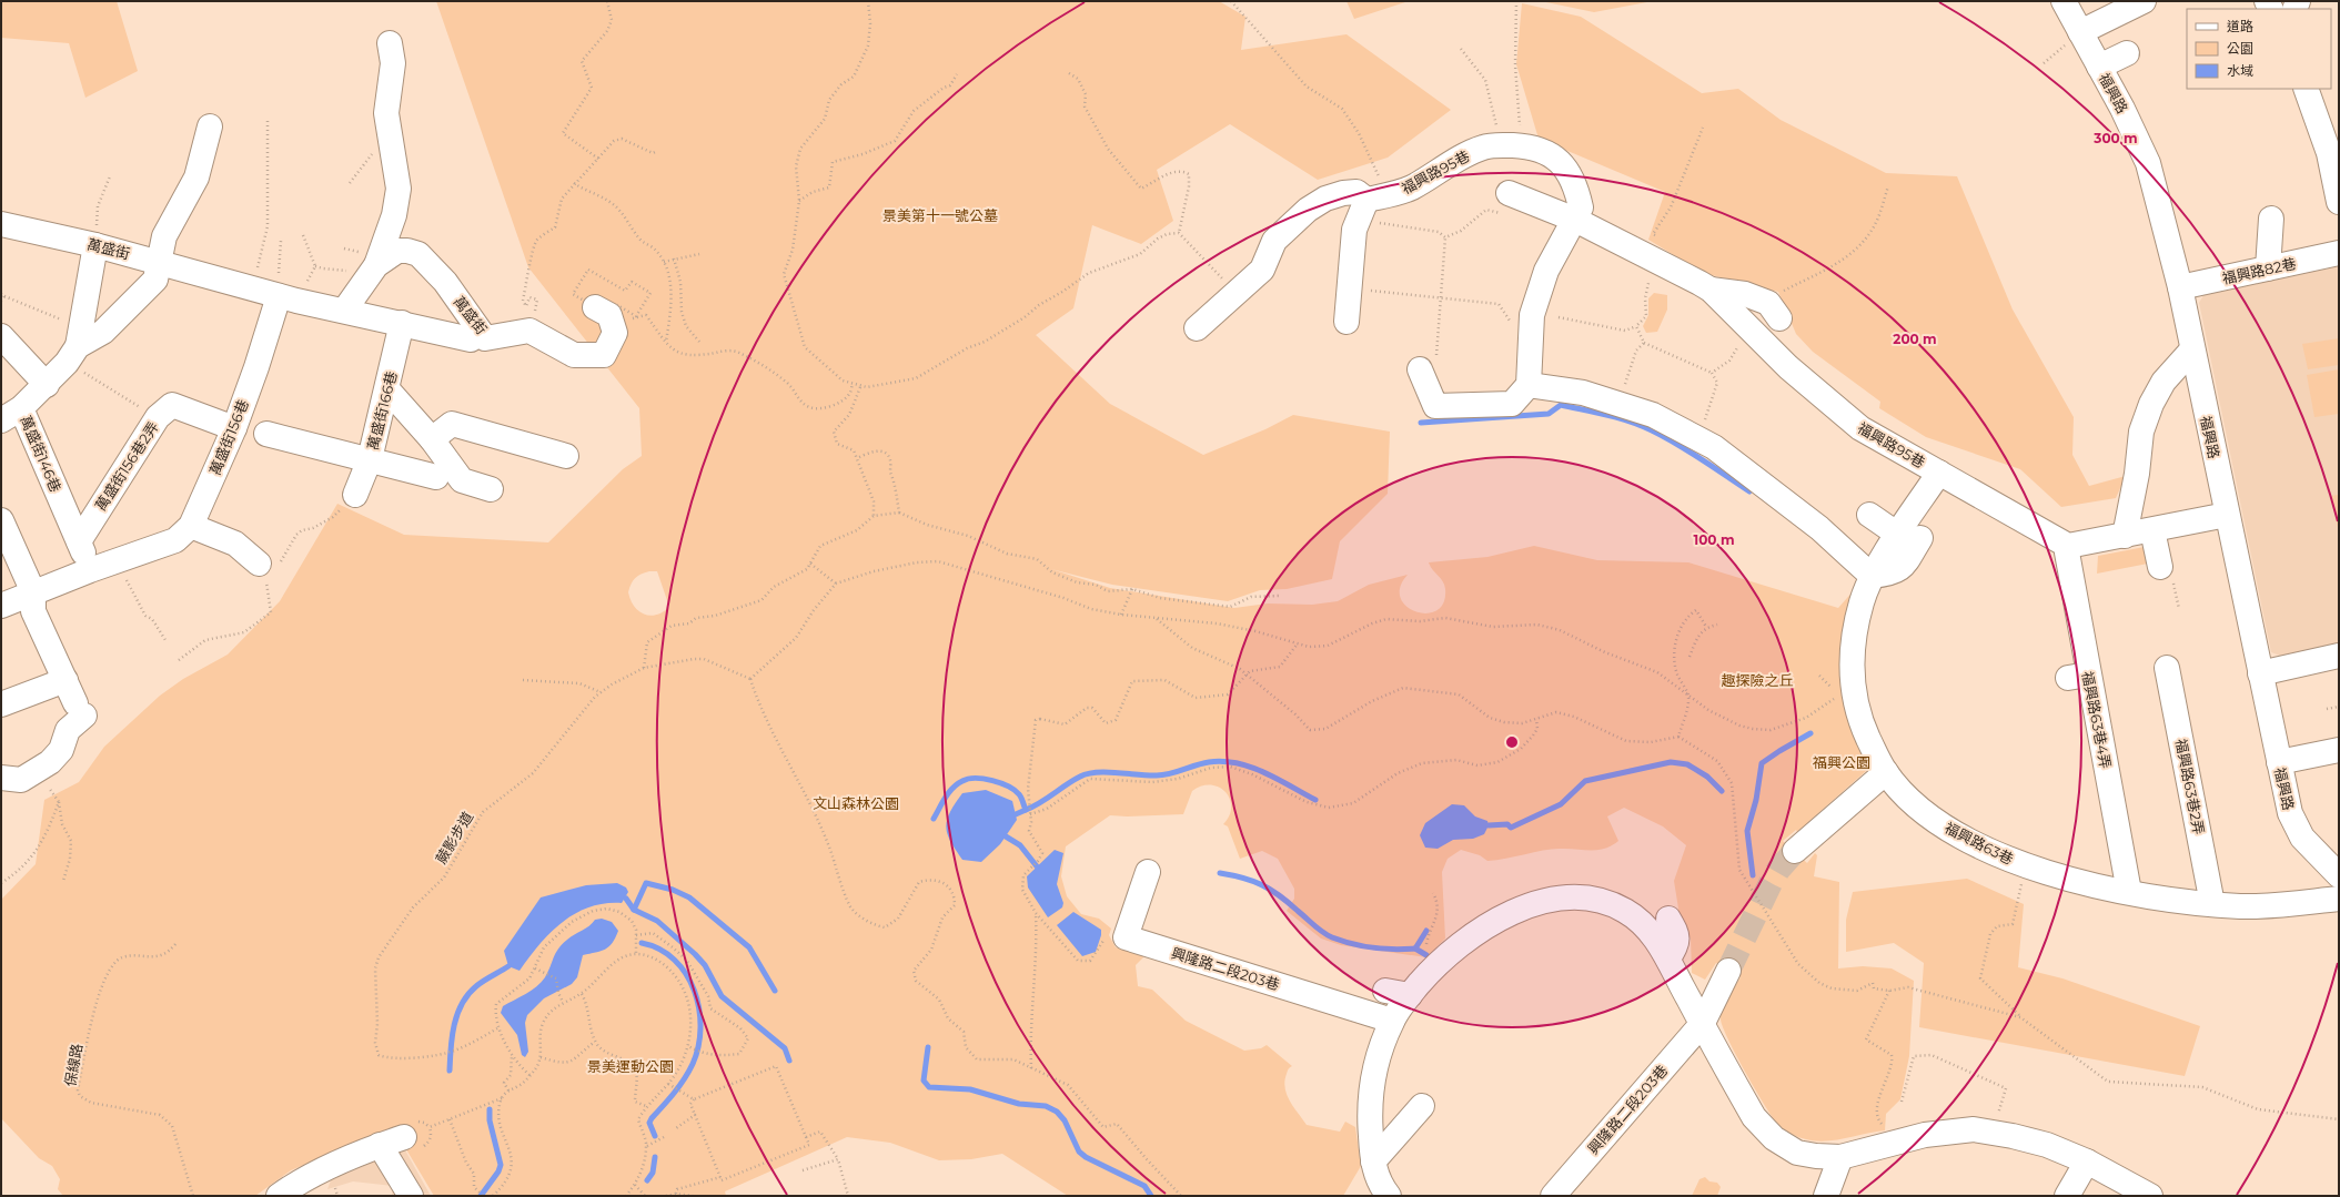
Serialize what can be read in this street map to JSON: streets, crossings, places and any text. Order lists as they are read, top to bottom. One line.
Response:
{"streets":{"street":["福興路","福興路95巷","萬盛街","福興路82巷","萬盛街166巷","萬盛街156巷","萬盛街146巷","萬盛街156巷2弄","福興路63巷4弄","福興路63巷2弄","福興路63巷","興隆路二段203巷"],"path":["蕨影步道","保線路"]},"crossings":[["福興路","福興路82巷"],["福興路95巷","福興路63巷4弄"],["福興路95巷","福興路63巷"],["萬盛街","萬盛街166巷"],["萬盛街","萬盛街156巷"],["萬盛街","萬盛街146巷"],["萬盛街156巷","萬盛街156巷2弄"],["萬盛街146巷","萬盛街156巷2弄"],["福興路63巷4弄","福興路63巷"],["福興路63巷2弄","福興路63巷"]],"parks":["景美第十一號公墓","趣探險之丘","福興公園","文山森林公園","景美運動公園"],"legend":["道路","公園","水域"],"rings":["300 m","200 m","100 m"]}
